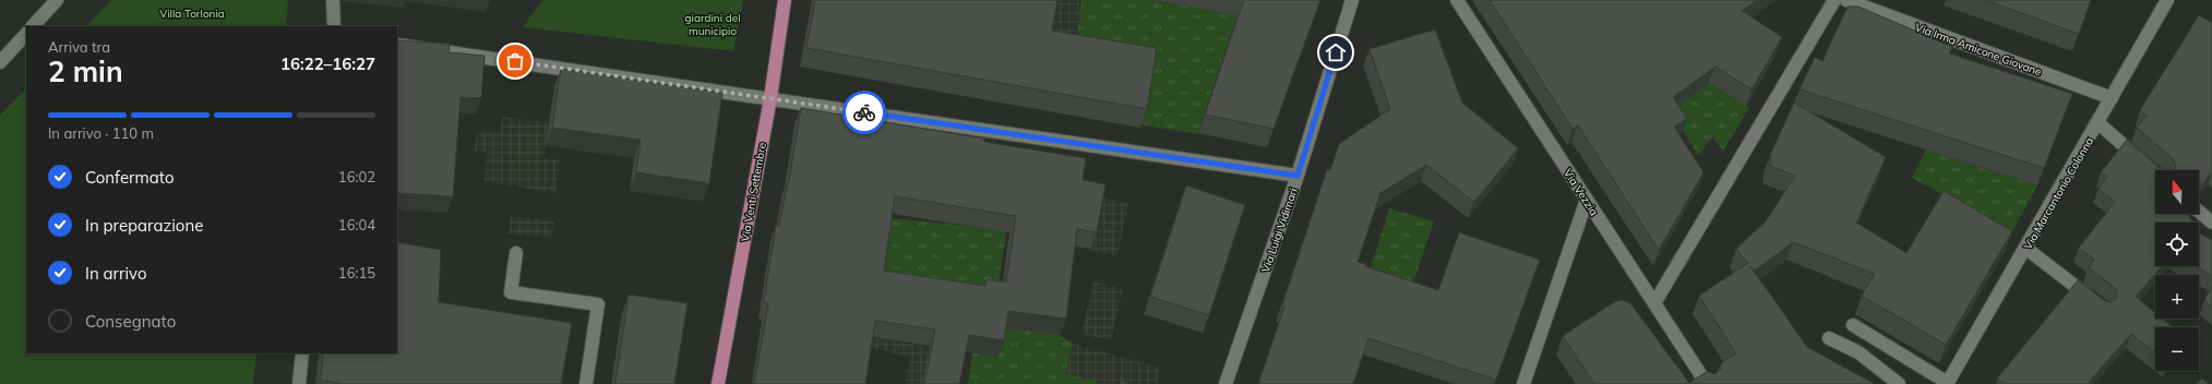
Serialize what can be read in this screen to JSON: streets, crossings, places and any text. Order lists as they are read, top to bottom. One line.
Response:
{"streets":{"main road":["Via Venti Settembre"],"street":["Via Irma Amicone Giovane","Via Vezzia","Via Marcantonio Colonna","Via Luigi Vidimari"]},"crossings":[["Via Irma Amicone Giovane","Via Marcantonio Colonna"]],"parks":["Villa Torlonia","giardini del municipio"],"north":"top","page":{"heading":["2 min","Arriva tra","16:22–16:27"],"bar":"In arrivo · 110 m","list":[["Confermato","16:02"],["In preparazione","16:04"],["In arrivo","16:15"],"Consegnato"],"map_buttons":["+","−"]}}
